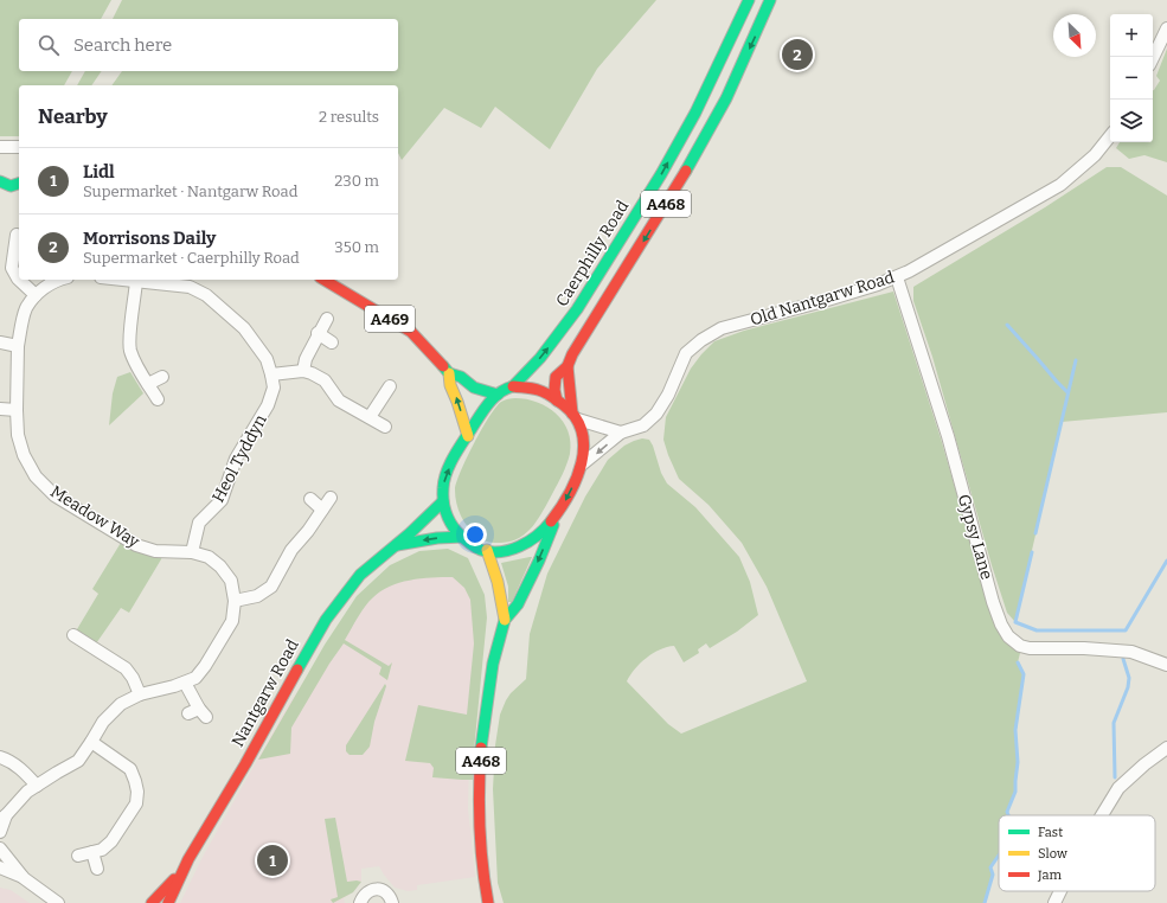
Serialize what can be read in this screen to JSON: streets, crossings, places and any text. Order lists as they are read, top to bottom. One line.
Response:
{"streets":{"main road":["A468","Caerphilly Road","A469","Nantgarw Road"],"street":["Old Nantgarw Road","Heol Tyddyn","Meadow Way","Gypsy Lane"]},"crossings":[["A468","Caerphilly Road"],["A468","Old Nantgarw Road"],["A468","A469"],["A468","Nantgarw Road"],["Caerphilly Road","Old Nantgarw Road"],["Caerphilly Road","A469"],["Caerphilly Road","Nantgarw Road"],["Old Nantgarw Road","A469"],["Old Nantgarw Road","Gypsy Lane"],["Old Nantgarw Road","Nantgarw Road"],["A469","Nantgarw Road"],["Heol Tyddyn","Meadow Way"]],"legend":["Fast","Slow","Jam"],"north":"bottom right","page":{"map_buttons":["+","−"],"search":"Search here","pins":["2","1"],"heading":["Nearby","2 results"],"list":[{"mark":"1","name":"Lidl","note":"Supermarket · Nantgarw Road","value":"230 m"},{"mark":"2","name":"Morrisons Daily","note":"Supermarket · Caerphilly Road","value":"350 m"}]}}
